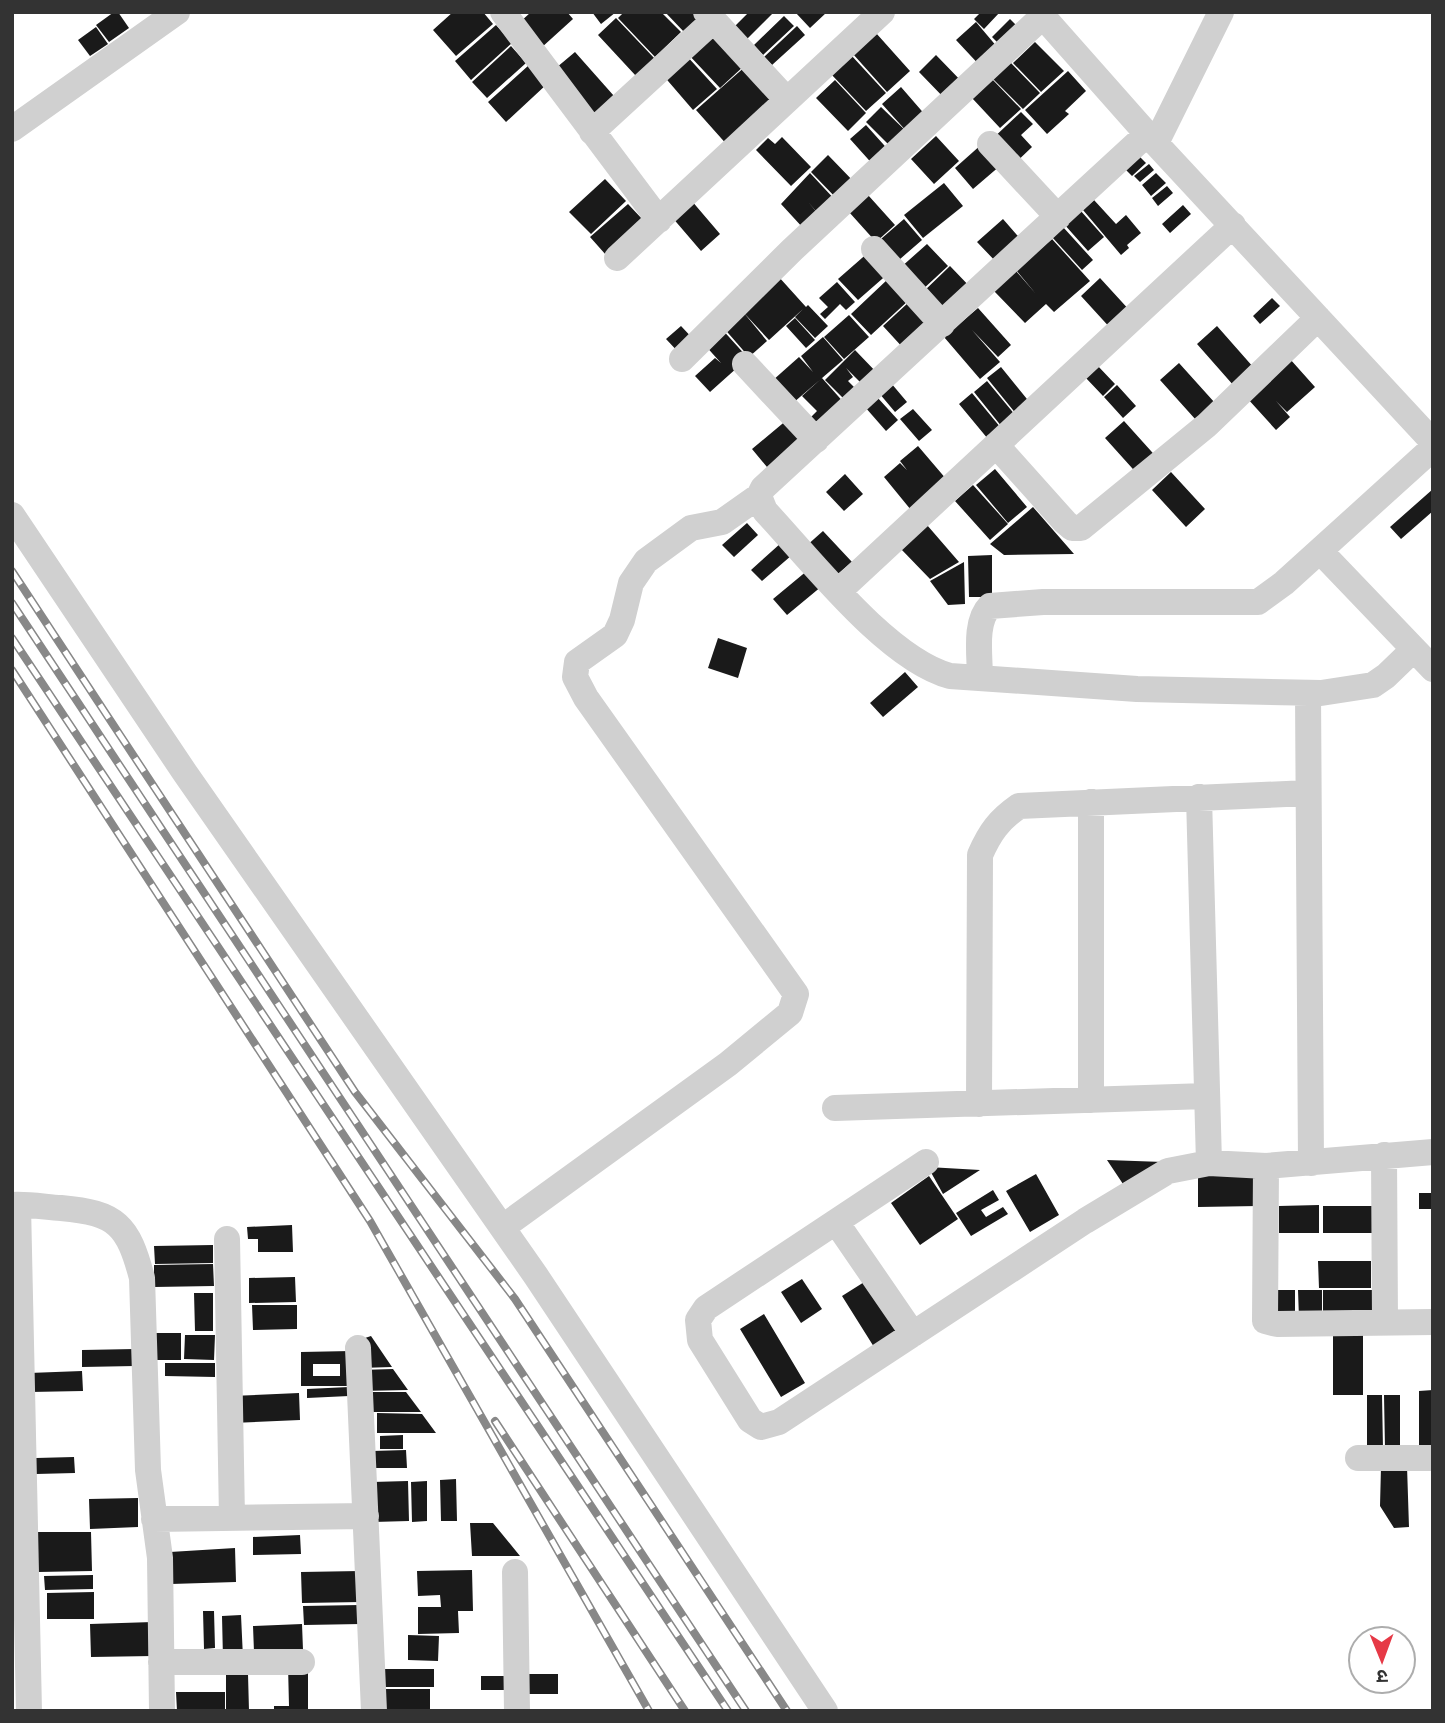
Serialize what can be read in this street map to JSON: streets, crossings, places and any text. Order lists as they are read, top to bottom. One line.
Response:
{"north":"bottom"}
